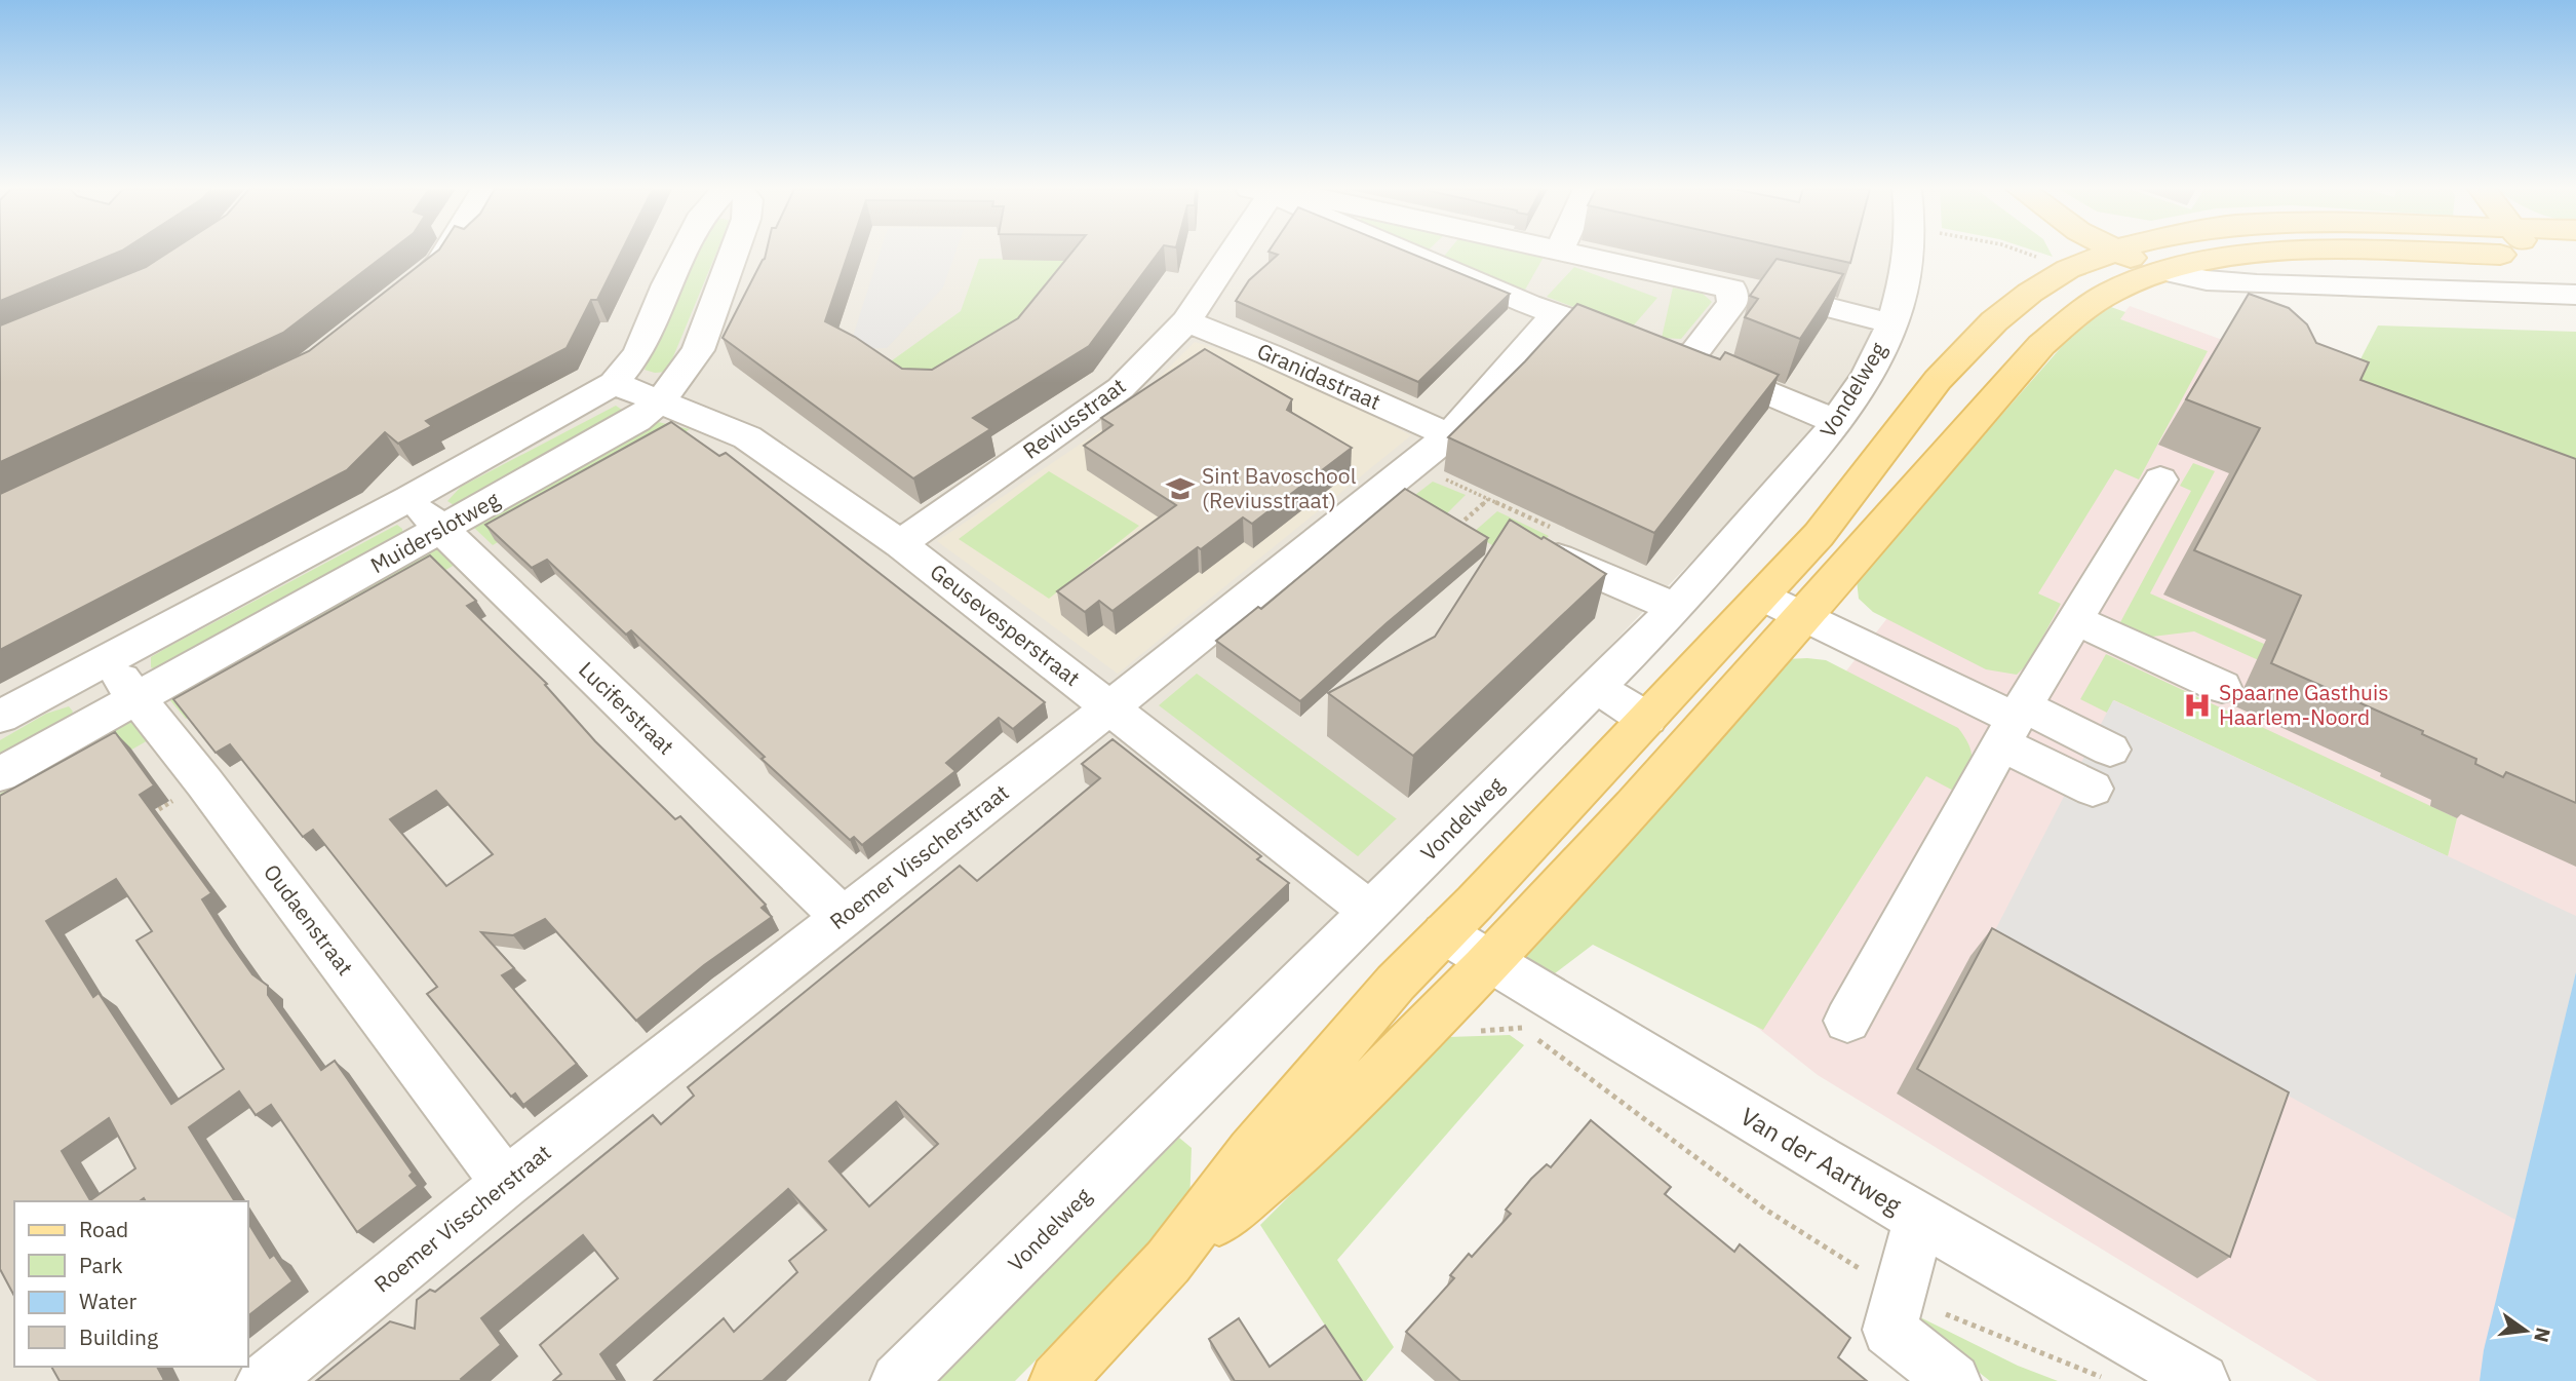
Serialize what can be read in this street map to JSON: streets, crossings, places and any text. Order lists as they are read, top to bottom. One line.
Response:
{"streets":{"street":["Granidastraat","Vondelweg","Reviusstraat","Muiderslotweg","Geusevesperstraat","Luciferstraat","Roemer Visscherstraat","Oudaenstraat","Van der Aartweg"]},"crossings":[["Granidastraat","Reviusstraat"],["Granidastraat","Roemer Visscherstraat"],["Vondelweg","Geusevesperstraat"],["Reviusstraat","Geusevesperstraat"],["Muiderslotweg","Geusevesperstraat"],["Muiderslotweg","Luciferstraat"],["Muiderslotweg","Oudaenstraat"],["Geusevesperstraat","Roemer Visscherstraat"],["Luciferstraat","Roemer Visscherstraat"],["Roemer Visscherstraat","Oudaenstraat"]],"places":{"school or university":["Sint Bavoschool (Reviusstraat)"],"hospital":["Spaarne Gasthuis Haarlem-Noord"]},"legend":["Road","Park","Water","Building"],"north":"right"}
